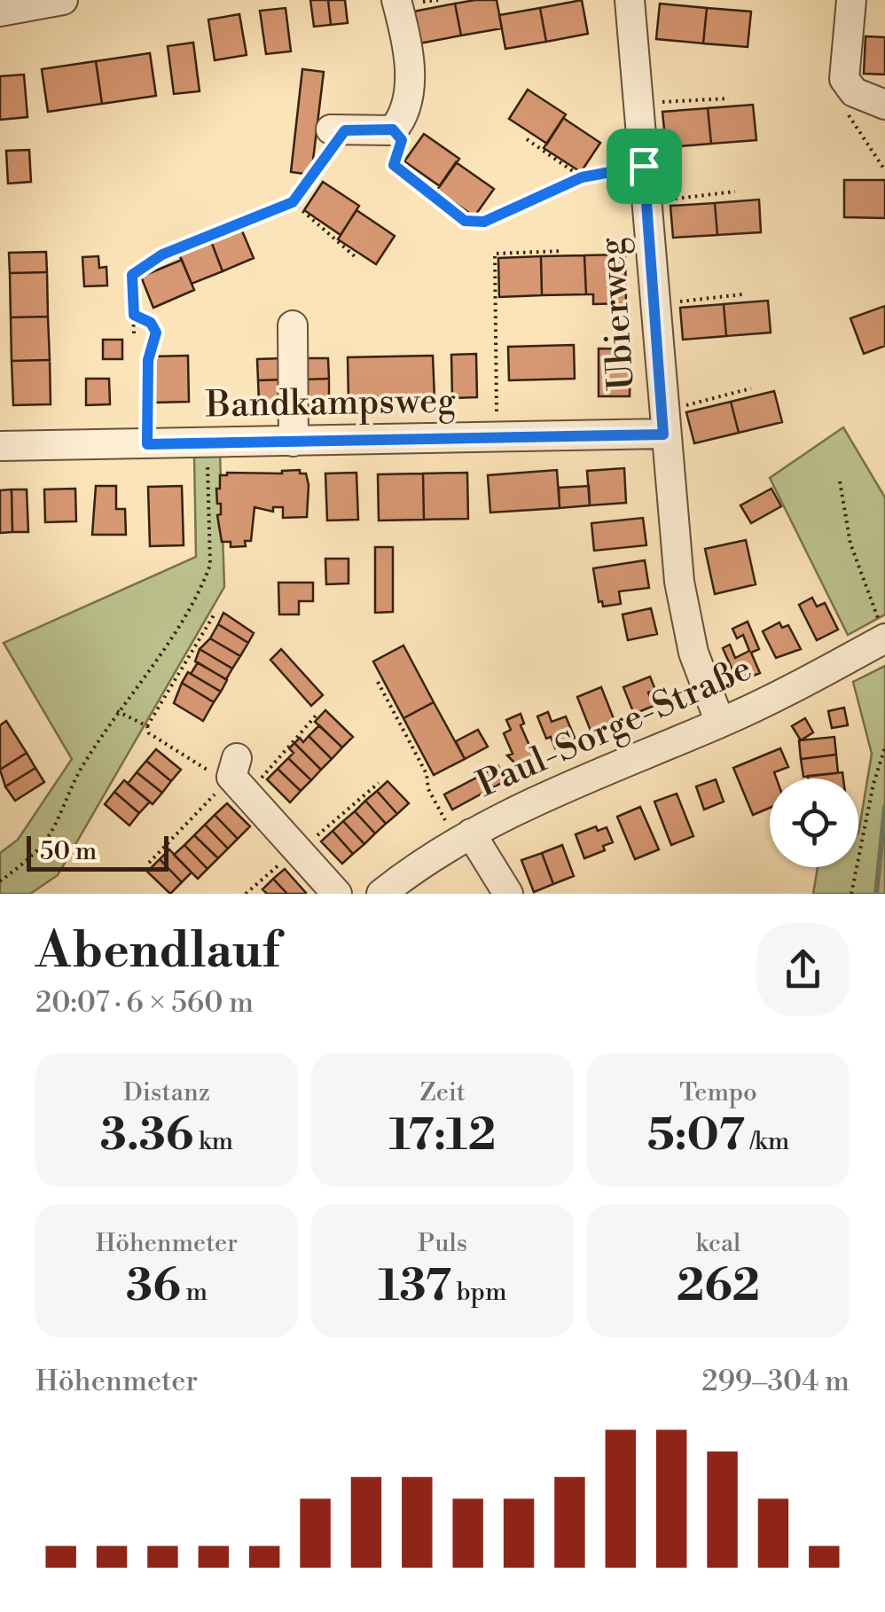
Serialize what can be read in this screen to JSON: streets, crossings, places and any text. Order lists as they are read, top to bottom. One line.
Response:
{"streets":{"street":["Ubierweg","Bandkampsweg","Paul-Sorge-Straße"]},"crossings":[["Ubierweg","Bandkampsweg"],["Ubierweg","Paul-Sorge-Straße"]],"scale_bar":"50 m","page":{"scale":"50 m","heading":["Abendlauf","20:07 · 6 × 560 m"],"stats":[["Distanz","3.36 km"],["Zeit","17:12"],["Tempo","5:07 /km"],["Höhenmeter","36 m"],["Puls","137 bpm"],["kcal","262"]],"chart":["Höhenmeter","299–304 m"]}}
